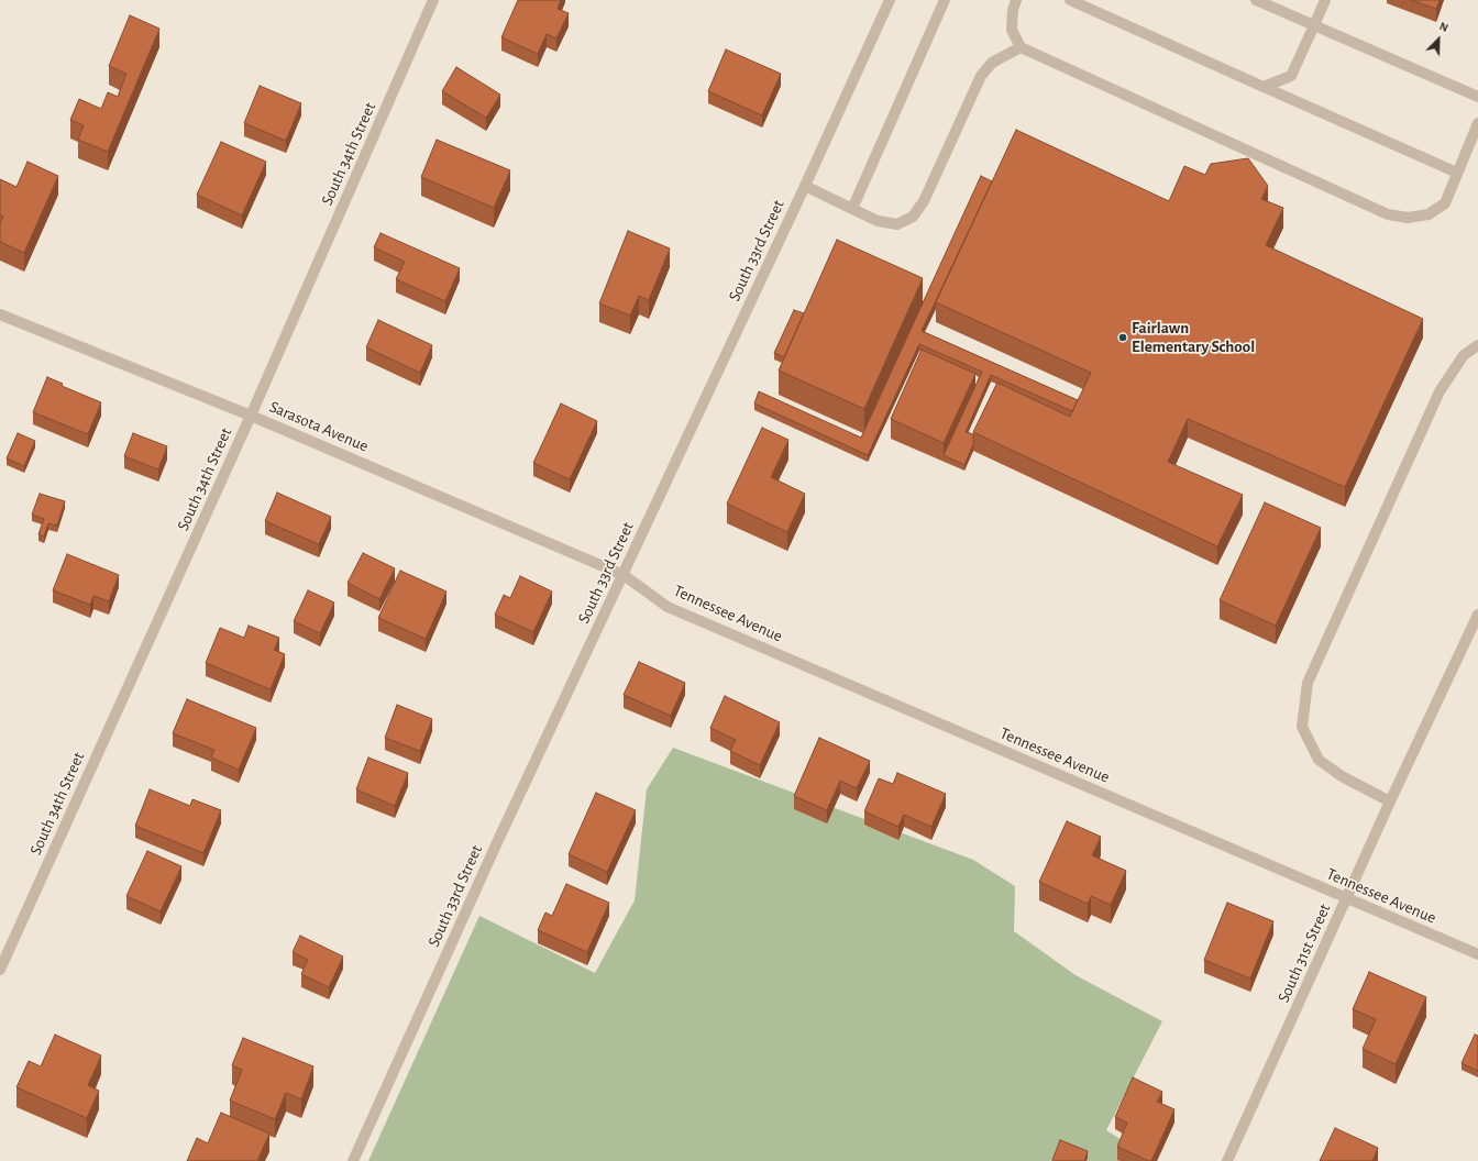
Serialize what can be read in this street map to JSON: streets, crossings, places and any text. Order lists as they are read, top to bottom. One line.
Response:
{"streets":{"street":["South 34th Street","South 33rd Street","Sarasota Avenue","Tennessee Avenue","South 31st Street"]},"crossings":[["South 34th Street","Sarasota Avenue"],["South 33rd Street","Sarasota Avenue"],["South 33rd Street","Tennessee Avenue"],["Sarasota Avenue","Tennessee Avenue"],["Tennessee Avenue","South 31st Street"]],"places":["Fairlawn Elementary School"],"north":"top right"}
